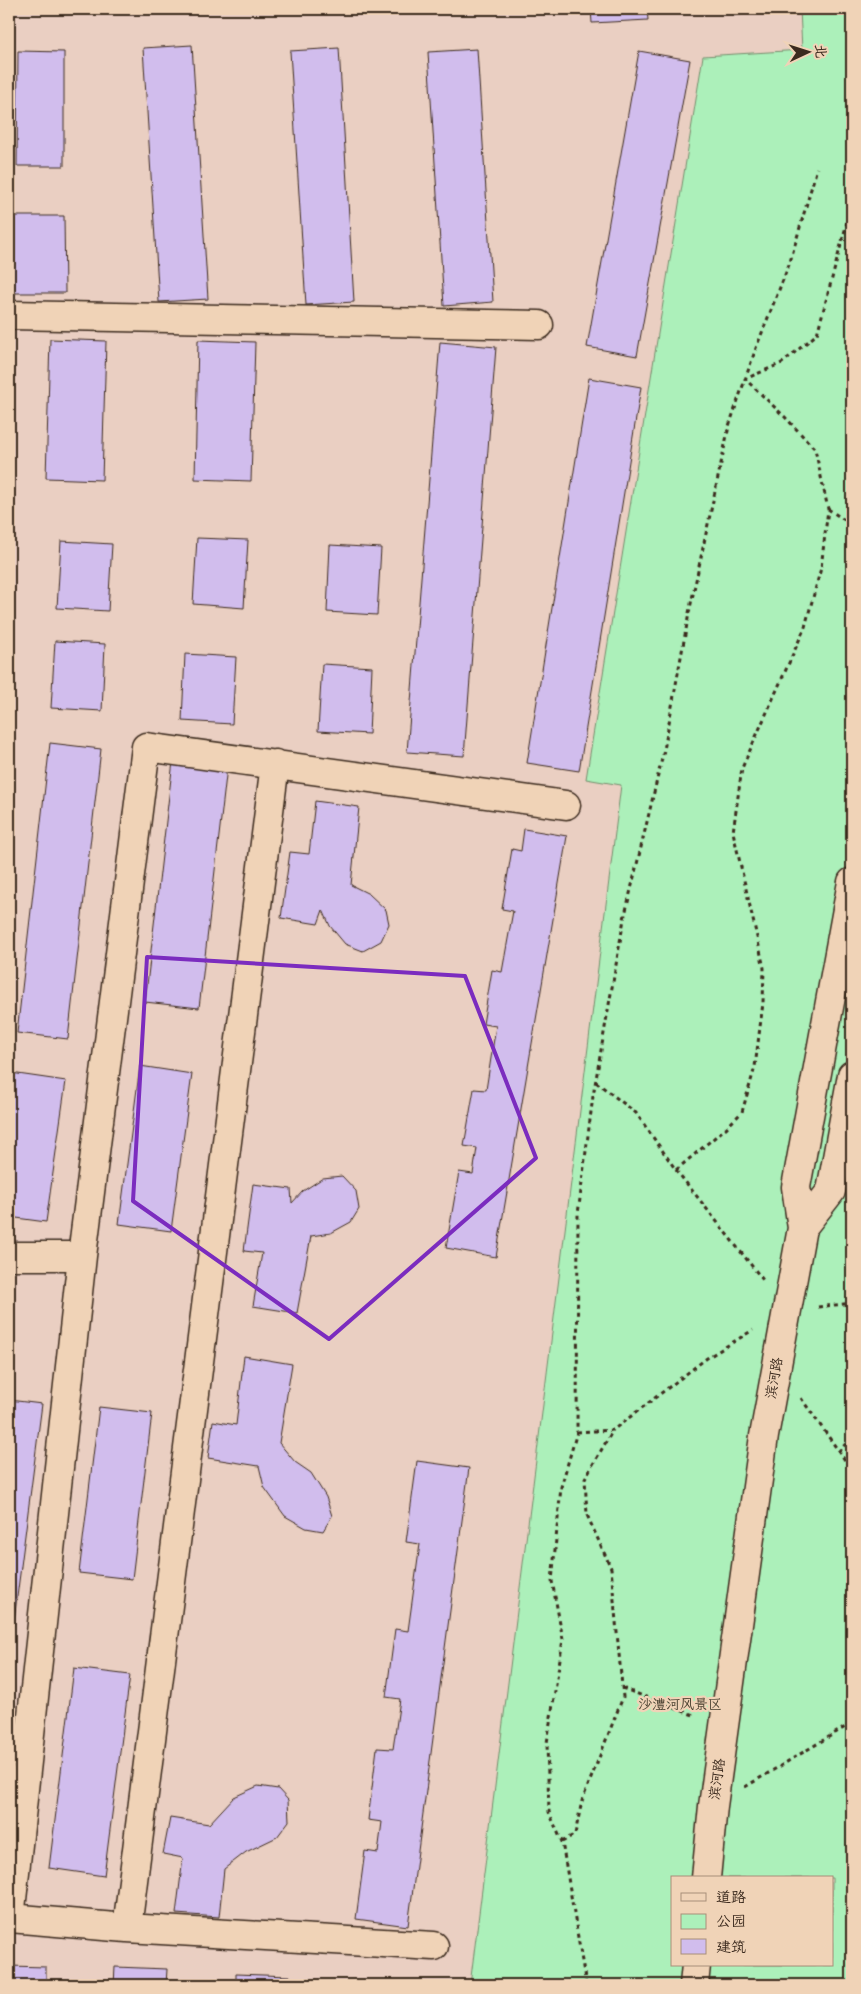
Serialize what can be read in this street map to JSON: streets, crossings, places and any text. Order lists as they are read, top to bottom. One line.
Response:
{"streets":{"street":["滨河路"]},"parks":["沙澧河风景区"],"legend":["道路","公园","建筑"],"north":"right"}
